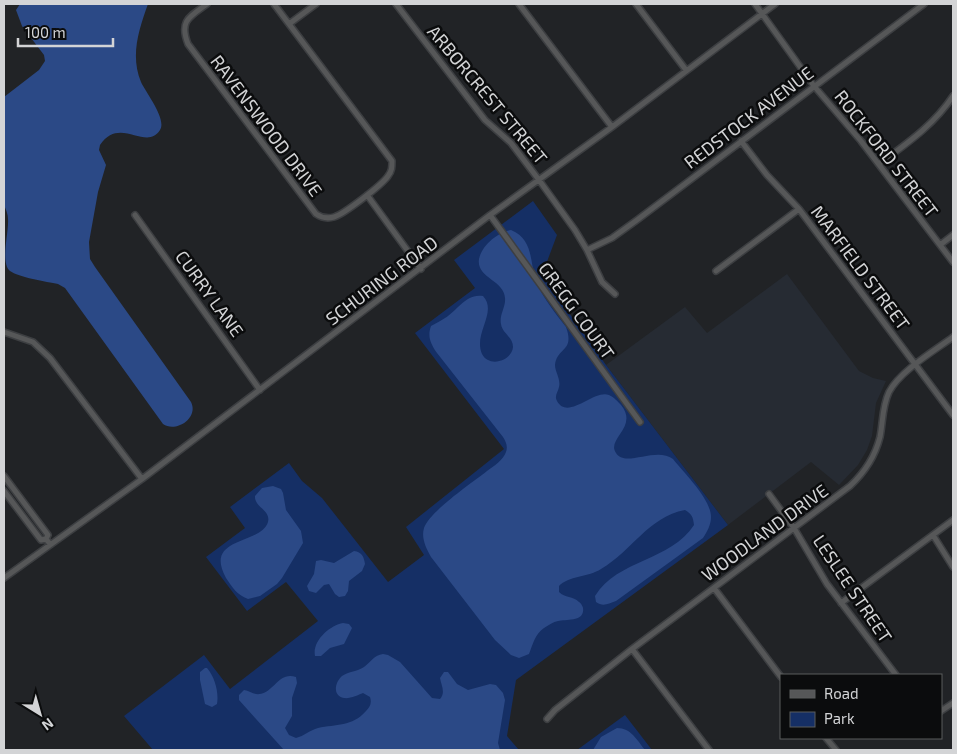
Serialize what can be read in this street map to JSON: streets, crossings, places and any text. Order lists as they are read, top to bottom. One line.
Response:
{"streets":{"street":["ARBORCREST STREET","REDSTOCK AVENUE","RAVENSWOOD DRIVE","ROCKFORD STREET","MARFIELD STREET","SCHURING ROAD","CURRY LANE","GREGG COURT","WOODLAND DRIVE","LESLEE STREET"]},"crossings":[["ARBORCREST STREET","REDSTOCK AVENUE"],["ARBORCREST STREET","SCHURING ROAD"],["REDSTOCK AVENUE","ROCKFORD STREET"],["REDSTOCK AVENUE","MARFIELD STREET"],["ROCKFORD STREET","SCHURING ROAD"],["MARFIELD STREET","WOODLAND DRIVE"],["SCHURING ROAD","CURRY LANE"],["SCHURING ROAD","GREGG COURT"],["WOODLAND DRIVE","LESLEE STREET"]],"legend":["Road","Park"],"scale_bar":"100 m","north":"bottom right"}
